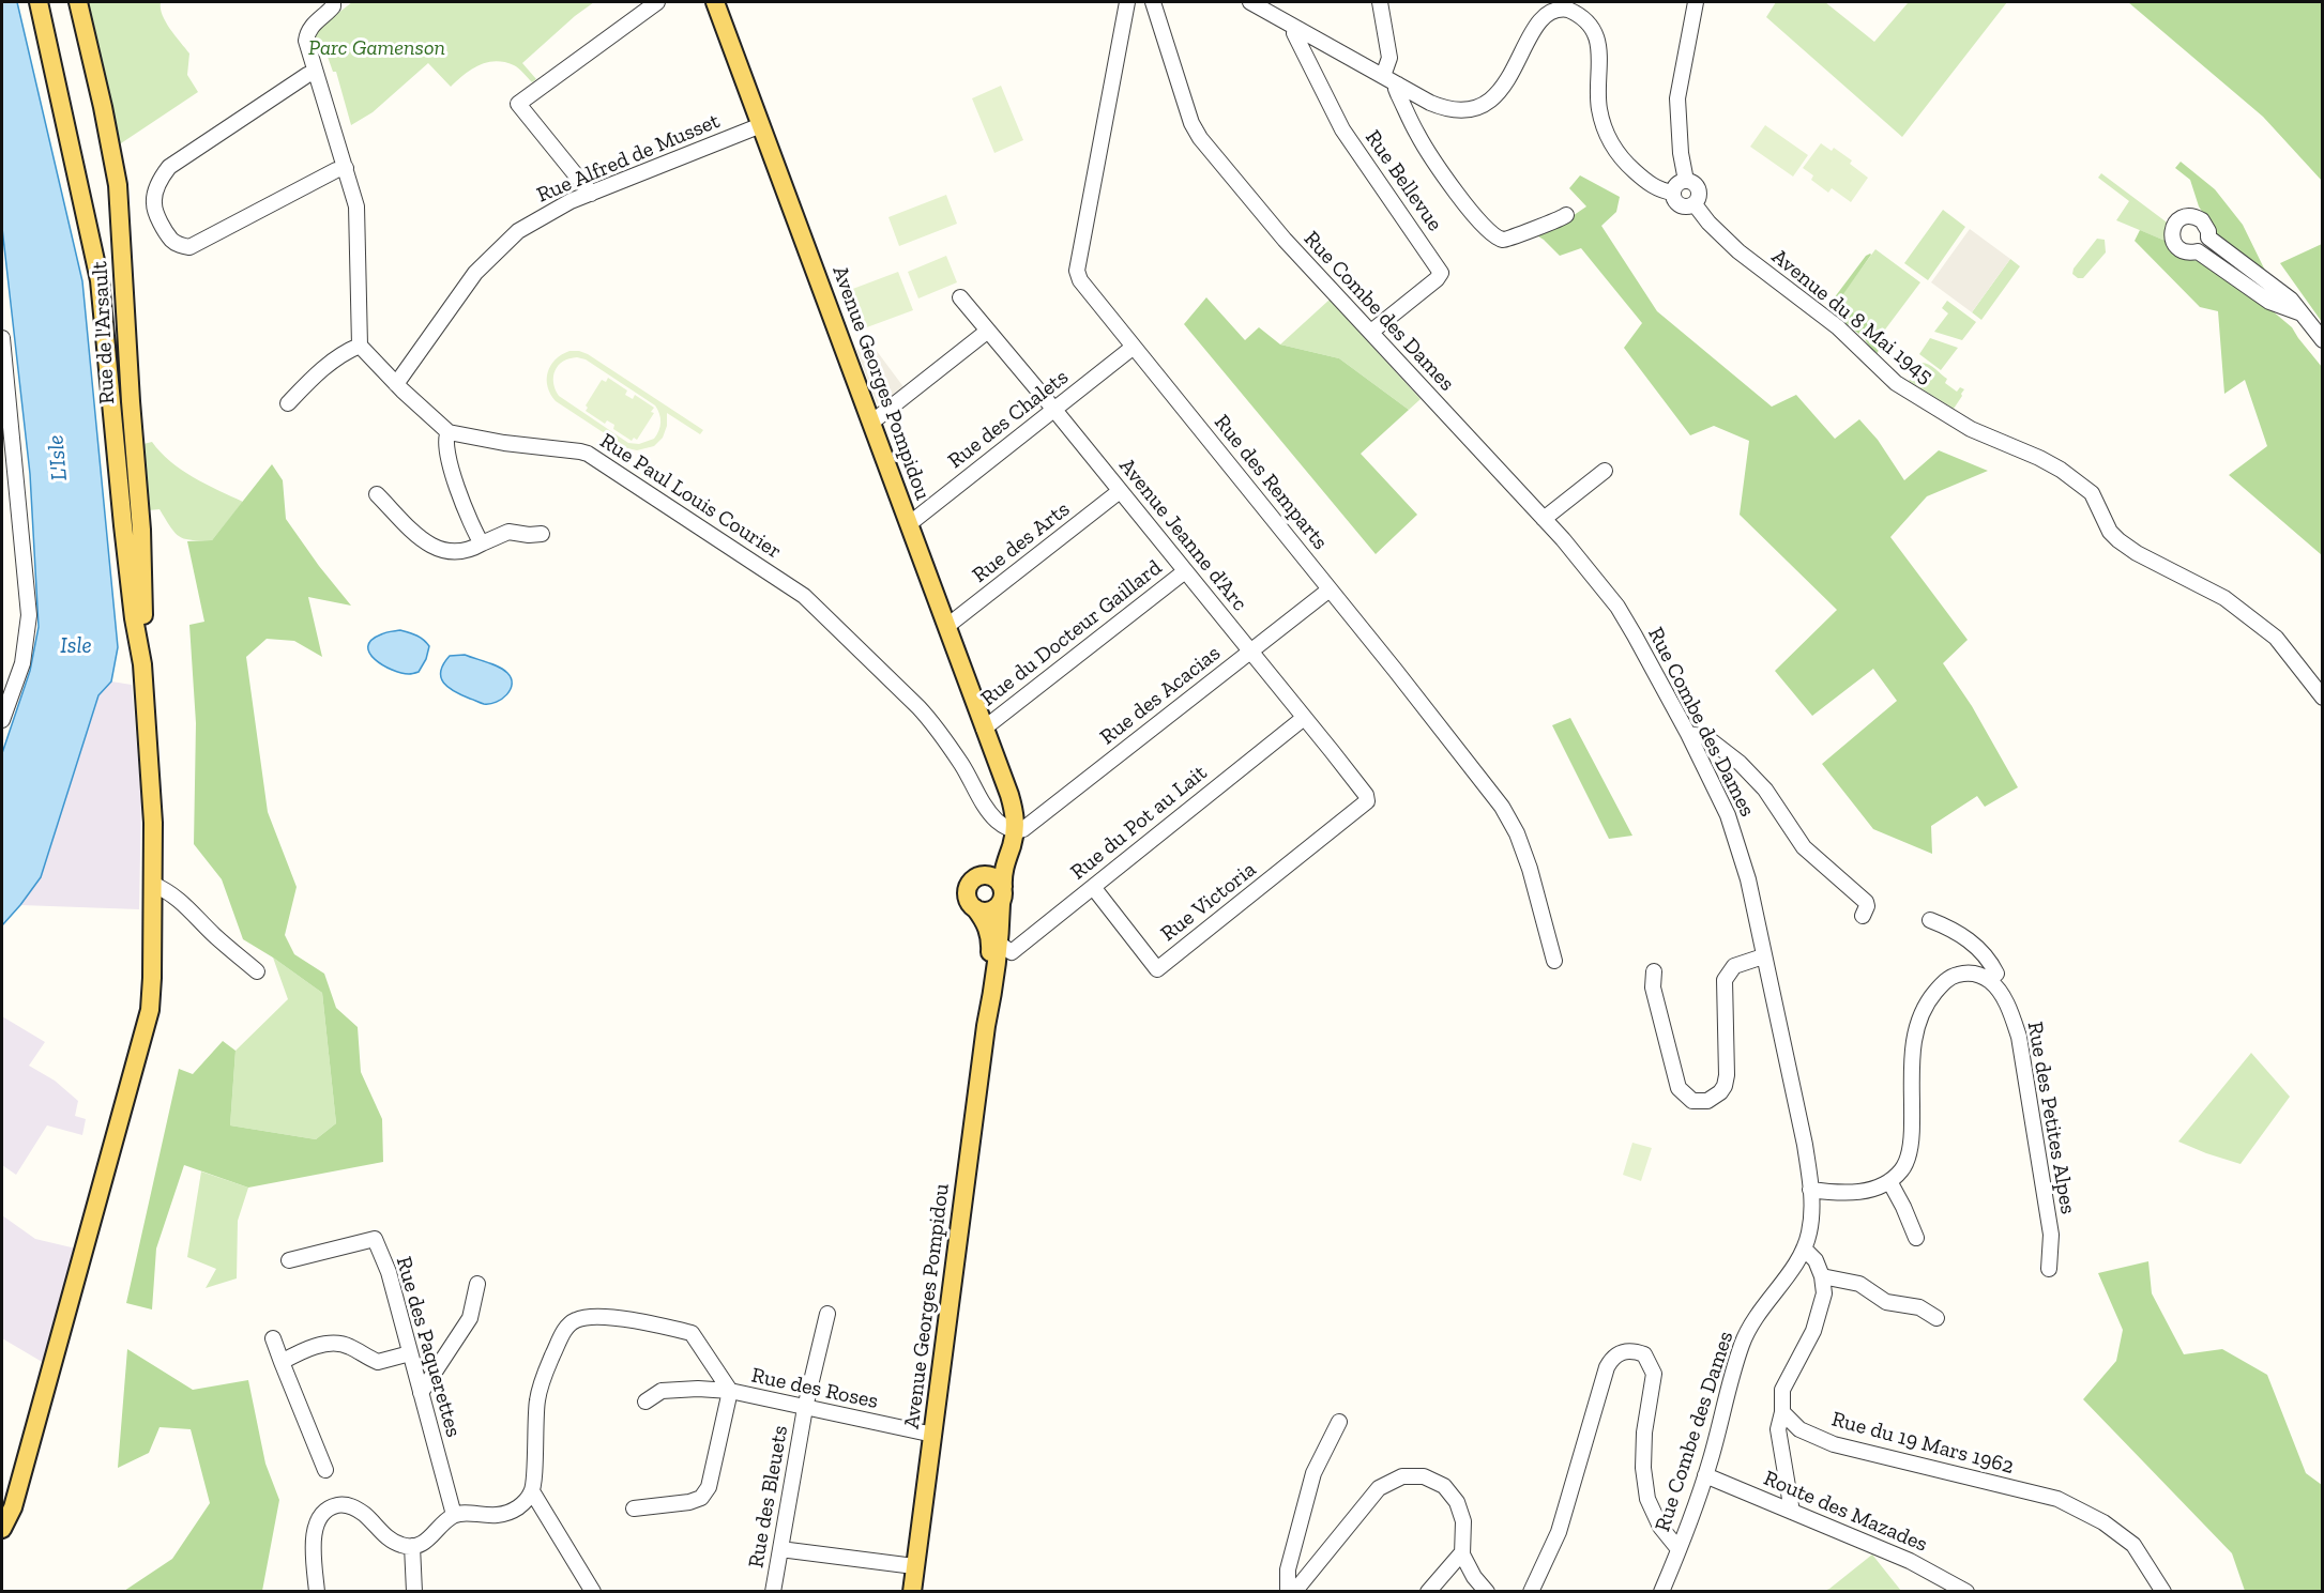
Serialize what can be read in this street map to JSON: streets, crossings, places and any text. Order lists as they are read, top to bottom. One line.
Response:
{"streets":{"main road":["Rue de l'Arsault","Avenue Georges Pompidou"],"street":["Rue Alfred de Musset","Rue Bellevue","Rue Combe des Dames","Avenue du 8 Mai 1945","Rue des Chalets","Rue des Remparts","Rue Paul Louis Courier","Avenue Jeanne d'Arc","Rue des Arts","Rue du Docteur Gaillard","Rue des Acacias","Rue du Pot au Lait","Rue Victoria","Rue des Petites Alpes","Rue des Paquerettes","Rue des Roses","Rue du 19 Mars 1962","Rue des Bleuets","Route des Mazades"]},"crossings":[["Rue Alfred de Musset","Avenue Georges Pompidou"],["Rue Bellevue","Rue Combe des Dames"],["Rue Combe des Dames","Route des Mazades"],["Avenue Georges Pompidou","Rue des Chalets"],["Avenue Georges Pompidou","Rue Paul Louis Courier"],["Avenue Georges Pompidou","Rue des Arts"],["Avenue Georges Pompidou","Rue du Docteur Gaillard"],["Avenue Georges Pompidou","Rue des Acacias"],["Avenue Georges Pompidou","Rue du Pot au Lait"],["Avenue Georges Pompidou","Rue des Roses"],["Rue des Chalets","Rue des Remparts"],["Rue des Chalets","Avenue Jeanne d'Arc"],["Rue des Remparts","Rue des Acacias"],["Rue Paul Louis Courier","Rue des Acacias"],["Avenue Jeanne d'Arc","Rue des Arts"],["Avenue Jeanne d'Arc","Rue du Docteur Gaillard"],["Avenue Jeanne d'Arc","Rue des Acacias"],["Avenue Jeanne d'Arc","Rue du Pot au Lait"],["Avenue Jeanne d'Arc","Rue Victoria"],["Rue du Pot au Lait","Rue Victoria"],["Rue des Roses","Rue des Bleuets"]],"water":["L'Isle","Isle"],"parks":["Parc Gamenson"]}
